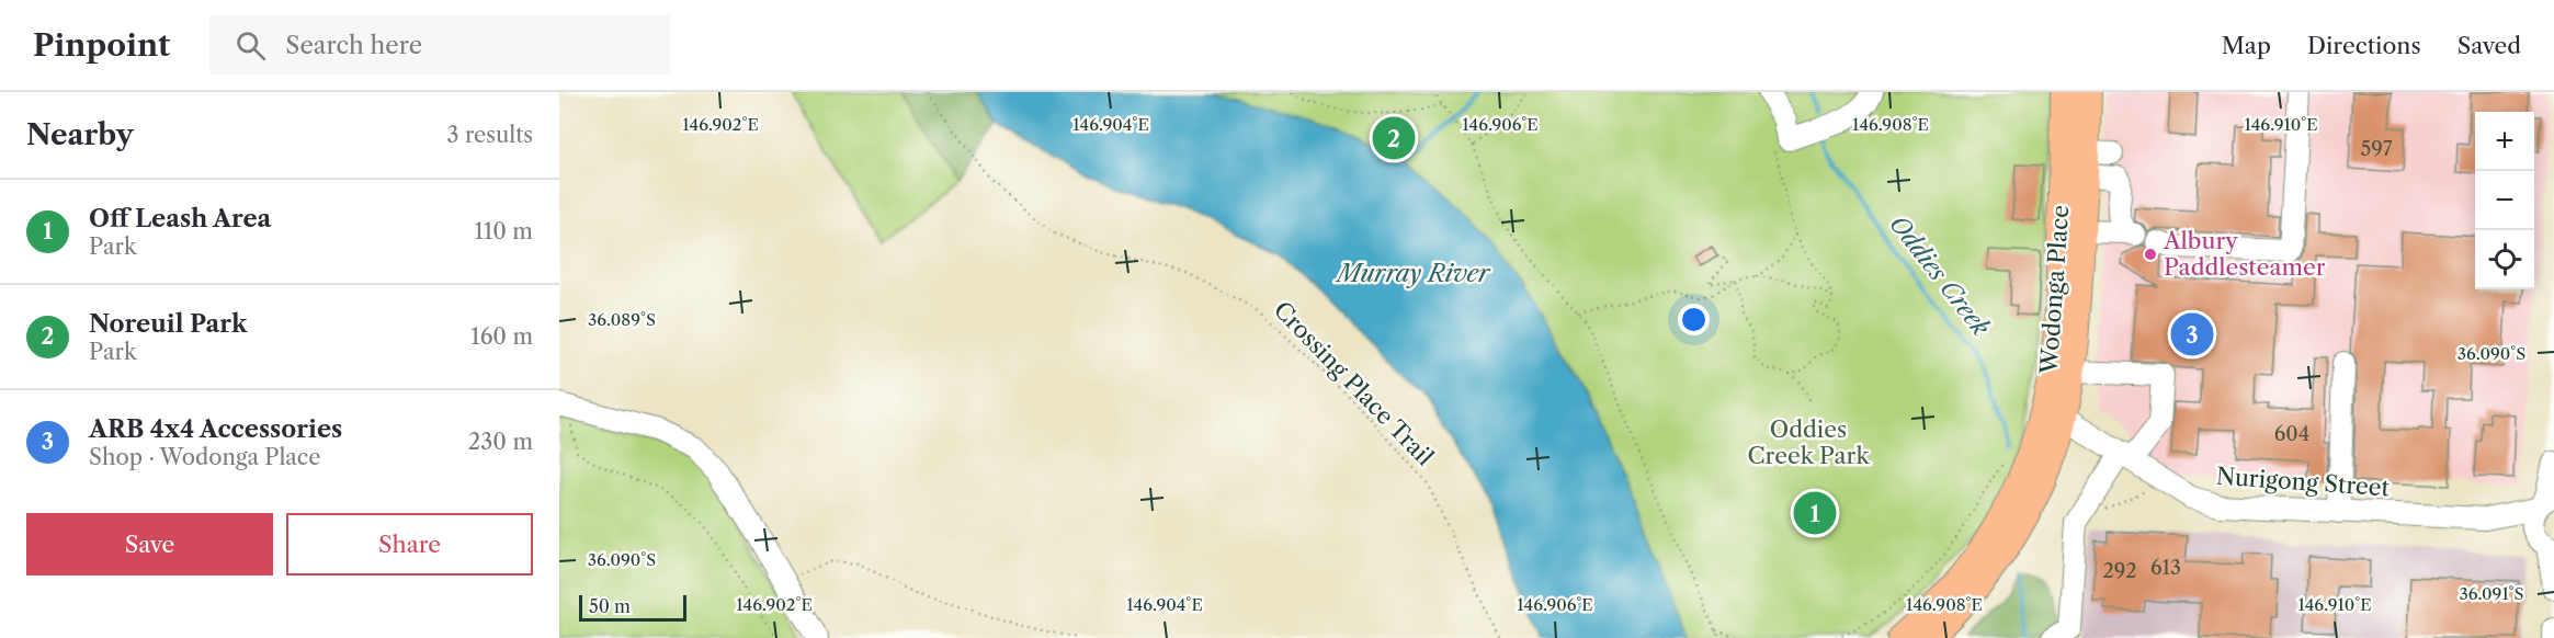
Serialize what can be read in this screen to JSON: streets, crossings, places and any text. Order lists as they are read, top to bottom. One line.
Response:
{"streets":{"main road":["Wodonga Place"],"street":["Nurigong Street"],"path":["Crossing Place Trail"]},"crossings":[["Wodonga Place","Nurigong Street"]],"water":["Murray River","Oddies Creek"],"parks":["Oddies Creek Park"],"places":["Albury Paddlesteamer"],"house_numbers":["597","604","613","292"],"scale_bar":"50 m","page":{"header":"Pinpoint","search":"Search here","nav":["Map","Directions","Saved"],"heading":["Nearby","3 results"],"map_buttons":["+","−"],"pins":["2","3","1"],"list":[{"mark":"1","name":"Off Leash Area","note":"Park","value":"110 m"},{"mark":"2","name":"Noreuil Park","note":"Park","value":"160 m"},{"mark":"3","name":"ARB 4x4 Accessories","note":"Shop · Wodonga Place","value":"230 m"}],"buttons":["Save","Share"],"scale":"50 m"},"coordinates":["146.902°E","146.904°E","146.906°E","146.908°E","146.910°E","36.089°S","36.090°S","36.091°S"]}
